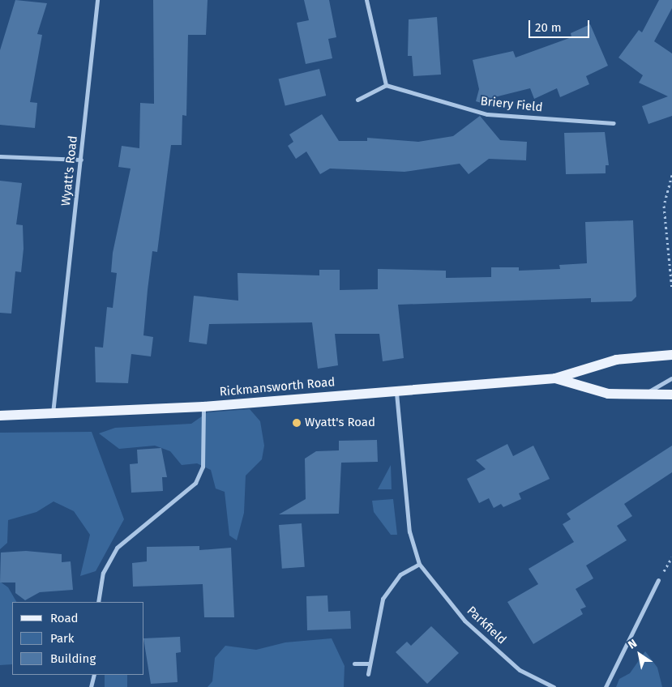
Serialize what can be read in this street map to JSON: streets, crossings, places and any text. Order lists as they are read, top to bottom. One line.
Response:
{"streets":{"main road":["Rickmansworth Road"],"street":["Briery Field","Wyatt's Road","Parkfield"]},"crossings":[["Wyatt's Road","Rickmansworth Road"],["Rickmansworth Road","Parkfield"]],"places":["Wyatt's Road"],"legend":["Road","Park","Building"],"scale_bar":"20 m","north":"top left"}
